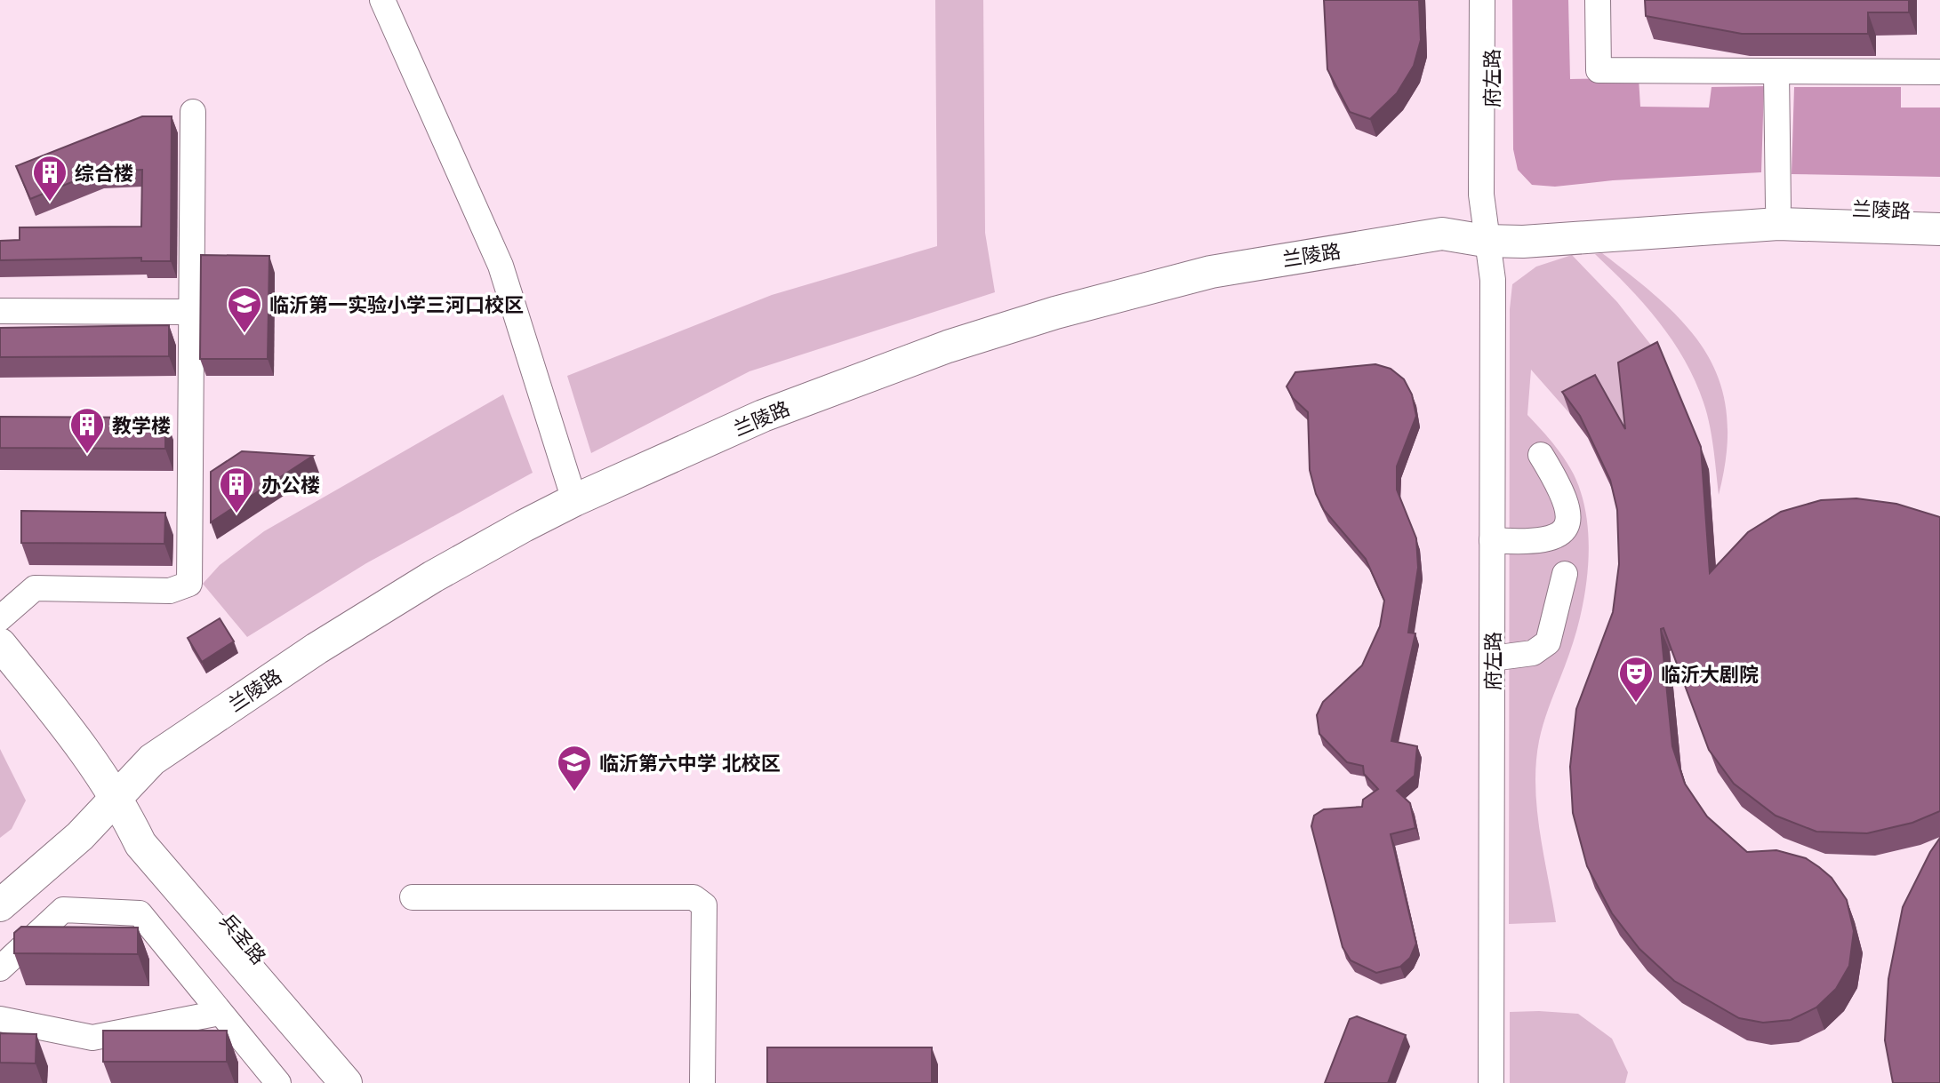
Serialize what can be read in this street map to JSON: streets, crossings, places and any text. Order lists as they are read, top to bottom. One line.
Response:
{"streets":{"main road":["兰陵路","兵圣路"],"street":["府左路"]},"crossings":[["府左路","兰陵路"],["兰陵路","兵圣路"]],"places":{"building":["综合楼","教学楼","办公楼"],"school or university":["临沂第一实验小学三河口校区","临沂第六中学 北校区"],"theatre":["临沂大剧院"]}}
